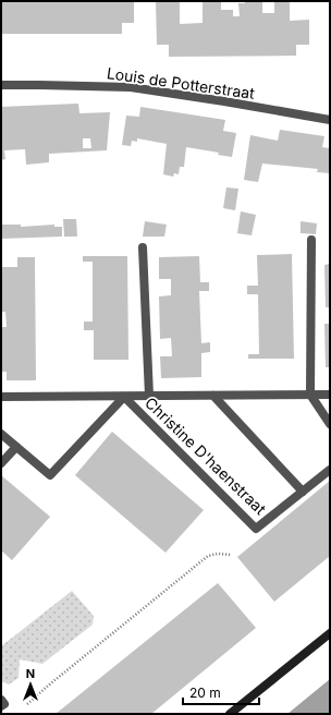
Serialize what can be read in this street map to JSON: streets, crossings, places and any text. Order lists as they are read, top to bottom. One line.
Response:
{"streets":{"street":["Louis de Potterstraat","Christine D'haenstraat"]},"scale_bar":"20 m","north":"top"}
